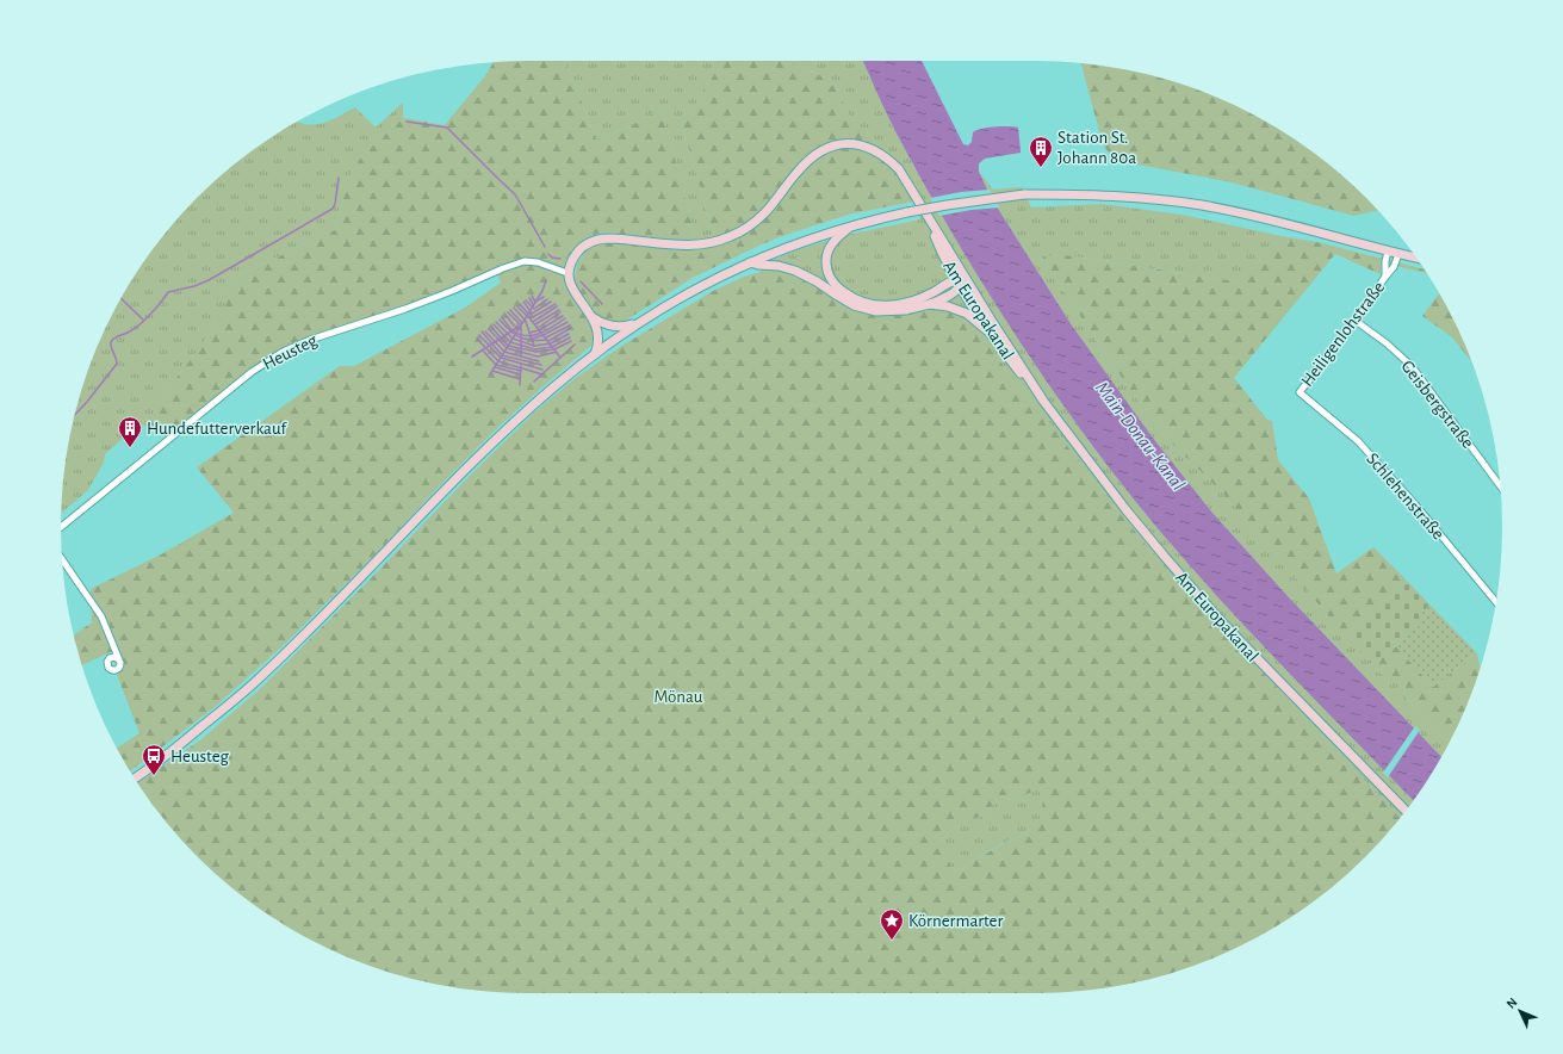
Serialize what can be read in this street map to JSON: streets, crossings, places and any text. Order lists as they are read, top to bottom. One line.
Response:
{"streets":{"main road":["Am Europakanal"],"street":["Heiligenlohstraße","Heusteg","Geisbergstraße","Schlehenstraße"]},"crossings":[["Am Europakanal","Heusteg"],["Heiligenlohstraße","Geisbergstraße"],["Heiligenlohstraße","Schlehenstraße"]],"water":["Main-Donau-Kanal"],"parks":["Mönau"],"places":{"building":["Station St. Johann 80a","Hundefutterverkauf"],"bus stop":["Heusteg"],"place":["Körnermarter"]},"north":"top left"}
